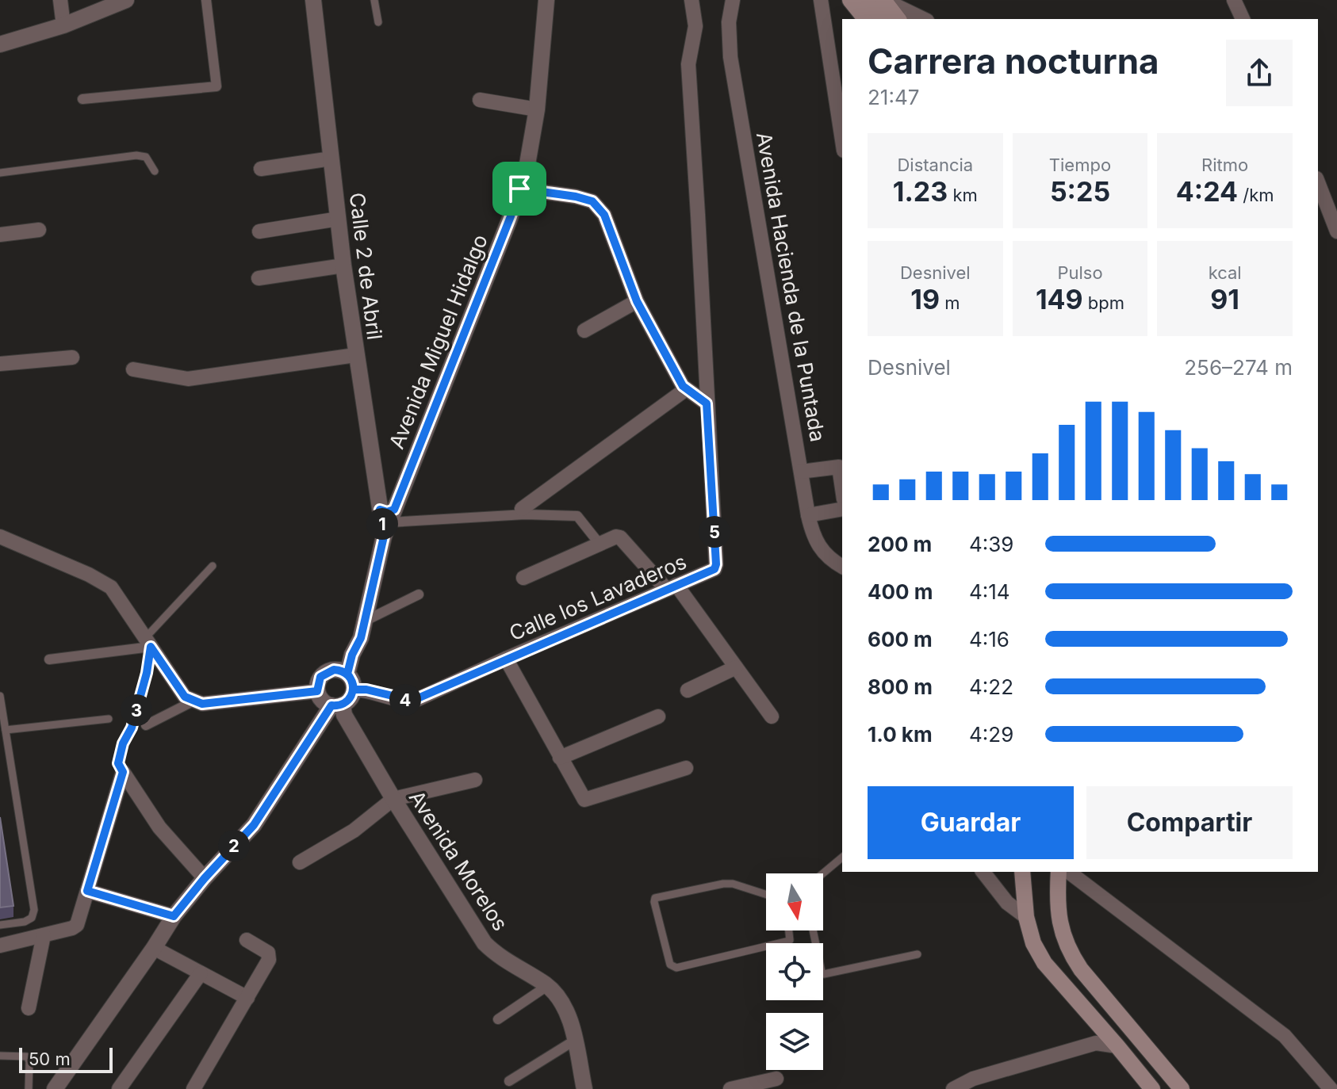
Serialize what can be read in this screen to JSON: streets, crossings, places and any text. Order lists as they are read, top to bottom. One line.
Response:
{"streets":{"street":["Calle 2 de Abril","Avenida Hacienda de la Puntada","Avenida Miguel Hidalgo","Calle los Lavaderos","Avenida Morelos"]},"crossings":[["Calle 2 de Abril","Avenida Miguel Hidalgo"],["Avenida Miguel Hidalgo","Calle los Lavaderos"],["Avenida Miguel Hidalgo","Avenida Morelos"],["Calle los Lavaderos","Avenida Morelos"]],"scale_bar":"50 m","north":"bottom","page":{"heading":["Carrera nocturna","21:47"],"stats":[["Distancia","1.23 km"],["Tiempo","5:25"],["Ritmo","4:24 /km"],["Desnivel","19 m"],["Pulso","149 bpm"],["kcal","91"]],"chart":["Desnivel","256–274 m"],"pins":["1","5","4","3","2"],"list":[{"name":"200 m","note":"4:39"},{"name":"400 m","note":"4:14"},{"name":"600 m","note":"4:16"},{"name":"800 m","note":"4:22"},{"name":"1.0 km","note":"4:29"}],"buttons":["Guardar","Compartir"],"scale":"50 m"}}
